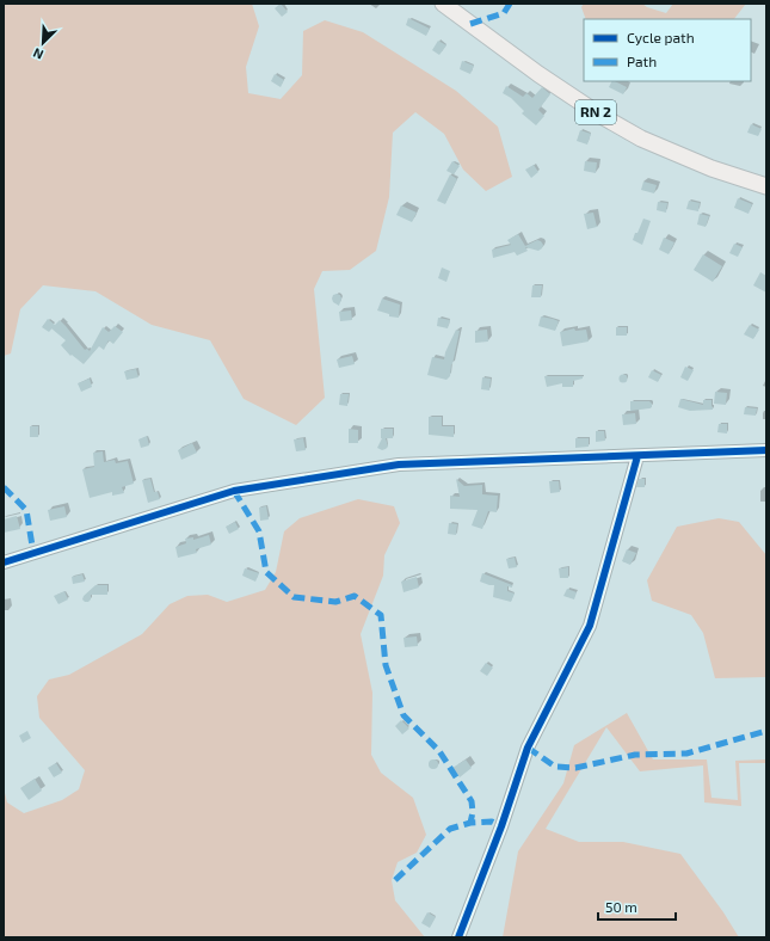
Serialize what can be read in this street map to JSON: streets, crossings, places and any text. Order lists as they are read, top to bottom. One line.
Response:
{"streets":{"main road":["RN 2"]},"legend":["Cycle path","Path"],"scale_bar":"50 m","north":"bottom left"}
